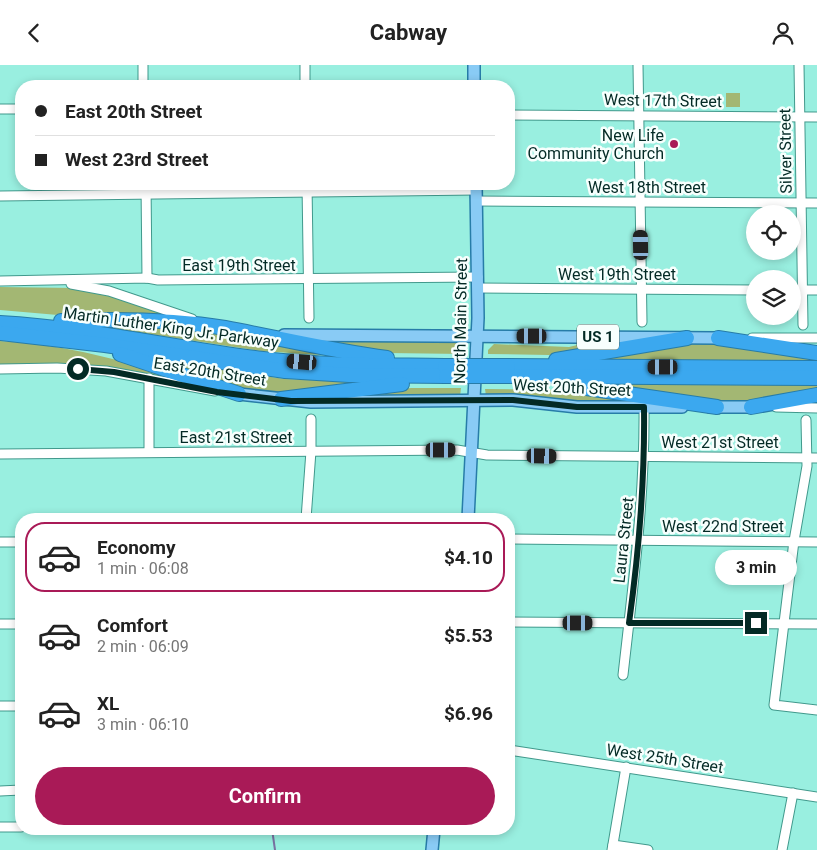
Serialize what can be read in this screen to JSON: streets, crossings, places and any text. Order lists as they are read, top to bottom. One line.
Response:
{"streets":{"highway":["Martin Luther King Jr. Parkway","US 1"],"main road":["North Main Street","East 20th Street","West 20th Street"],"street":["West 17th Street","Silver Street","West 18th Street","East 19th Street","West 19th Street","East 21st Street","West 21st Street","West 22nd Street","Laura Street","West 25th Street"]},"crossings":[["West 17th Street","Silver Street"],["Silver Street","West 18th Street"],["West 18th Street","North Main Street"],["East 19th Street","West 19th Street"],["East 19th Street","North Main Street"],["West 19th Street","North Main Street"],["North Main Street","US 1"],["North Main Street","East 20th Street"],["North Main Street","West 20th Street"],["North Main Street","East 21st Street"],["North Main Street","West 21st Street"],["East 20th Street","West 20th Street"],["West 20th Street","Laura Street"],["East 21st Street","West 21st Street"],["West 21st Street","Laura Street"],["West 22nd Street","Laura Street"]],"places":["New Life Community Church"],"page":{"header":"Cabway","banner":["East 20th Street","West 23rd Street"],"list":[{"name":"Economy","note":"1 min · 06:08","value":"$4.10"},{"name":"Comfort","note":"2 min · 06:09","value":"$5.53"},{"name":"XL","note":"3 min · 06:10","value":"$6.96"}],"bubble":"3 min","buttons":"Confirm"}}
